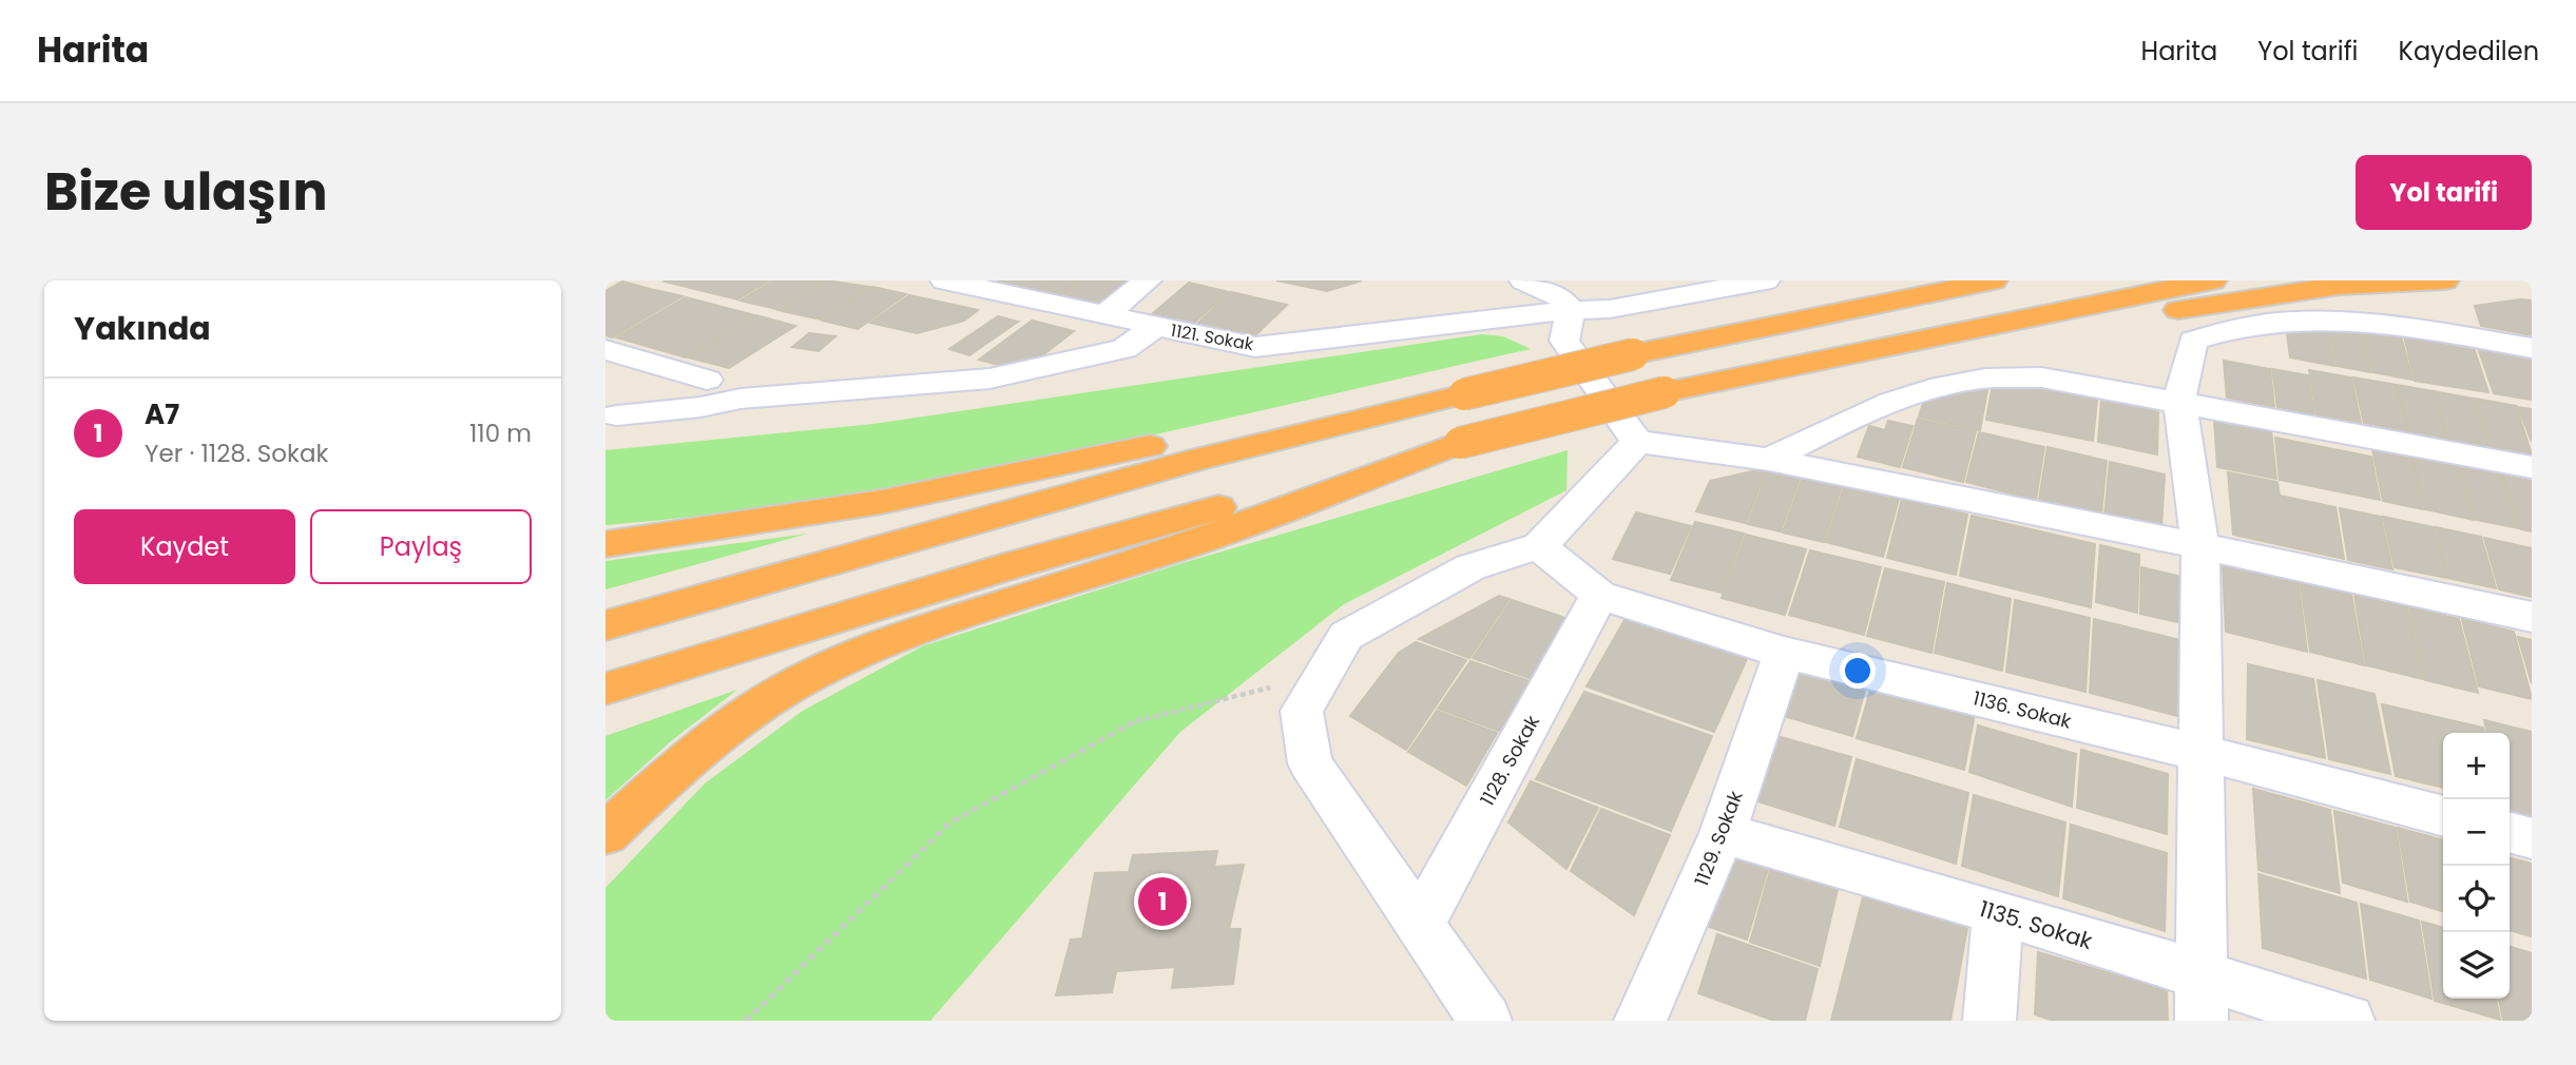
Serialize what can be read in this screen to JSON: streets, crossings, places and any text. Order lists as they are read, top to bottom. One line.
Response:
{"streets":{"street":["1121. Sokak","1136. Sokak","1128. Sokak","1129. Sokak","1135. Sokak"]},"crossings":[["1136. Sokak","1128. Sokak"],["1136. Sokak","1129. Sokak"],["1129. Sokak","1135. Sokak"]],"page":{"header":"Harita","nav":["Harita","Yol tarifi","Kaydedilen"],"title":"Bize ulaşın","buttons":["Yol tarifi",["Kaydet","Paylaş"]],"heading":"Yakında","list":[{"mark":"1","name":"A7","note":"Yer · 1128. Sokak","value":"110 m"}],"map_buttons":["+","−"],"pins":"1"}}
